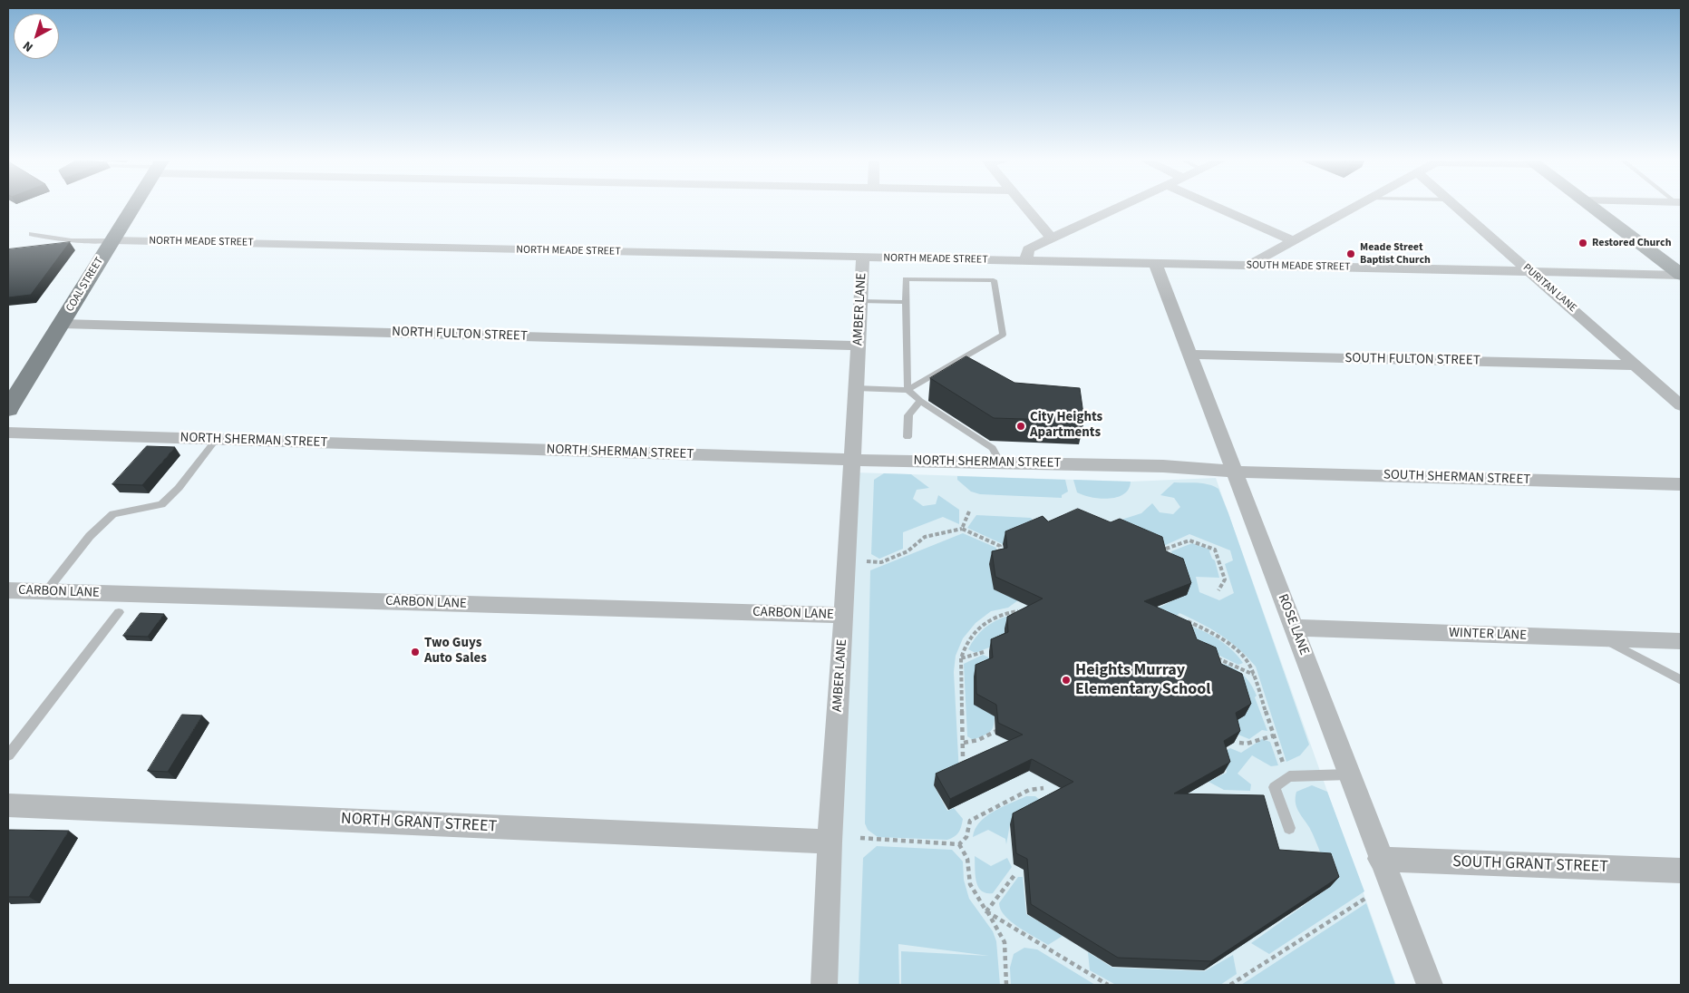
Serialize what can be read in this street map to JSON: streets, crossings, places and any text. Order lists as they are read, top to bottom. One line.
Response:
{"streets":{"main road":["COAL STREET"],"street":["NORTH MEADE STREET","SOUTH MEADE STREET","PURITAN LANE","AMBER LANE","NORTH FULTON STREET","SOUTH FULTON STREET","NORTH SHERMAN STREET","SOUTH SHERMAN STREET","CARBON LANE","ROSE LANE","WINTER LANE","NORTH GRANT STREET","SOUTH GRANT STREET"]},"crossings":[["NORTH MEADE STREET","SOUTH MEADE STREET"],["NORTH MEADE STREET","COAL STREET"],["NORTH MEADE STREET","AMBER LANE"],["SOUTH MEADE STREET","PURITAN LANE"],["SOUTH MEADE STREET","ROSE LANE"],["COAL STREET","NORTH FULTON STREET"],["PURITAN LANE","SOUTH FULTON STREET"],["AMBER LANE","NORTH FULTON STREET"],["AMBER LANE","NORTH SHERMAN STREET"],["AMBER LANE","CARBON LANE"],["AMBER LANE","NORTH GRANT STREET"],["SOUTH FULTON STREET","ROSE LANE"],["NORTH SHERMAN STREET","SOUTH SHERMAN STREET"],["NORTH SHERMAN STREET","ROSE LANE"],["SOUTH SHERMAN STREET","ROSE LANE"],["ROSE LANE","WINTER LANE"],["ROSE LANE","SOUTH GRANT STREET"]],"places":["Restored Church","Meade Street Baptist Church","City Heights Apartments","Two Guys Auto Sales","Heights Murray Elementary School"],"north":"bottom left"}
